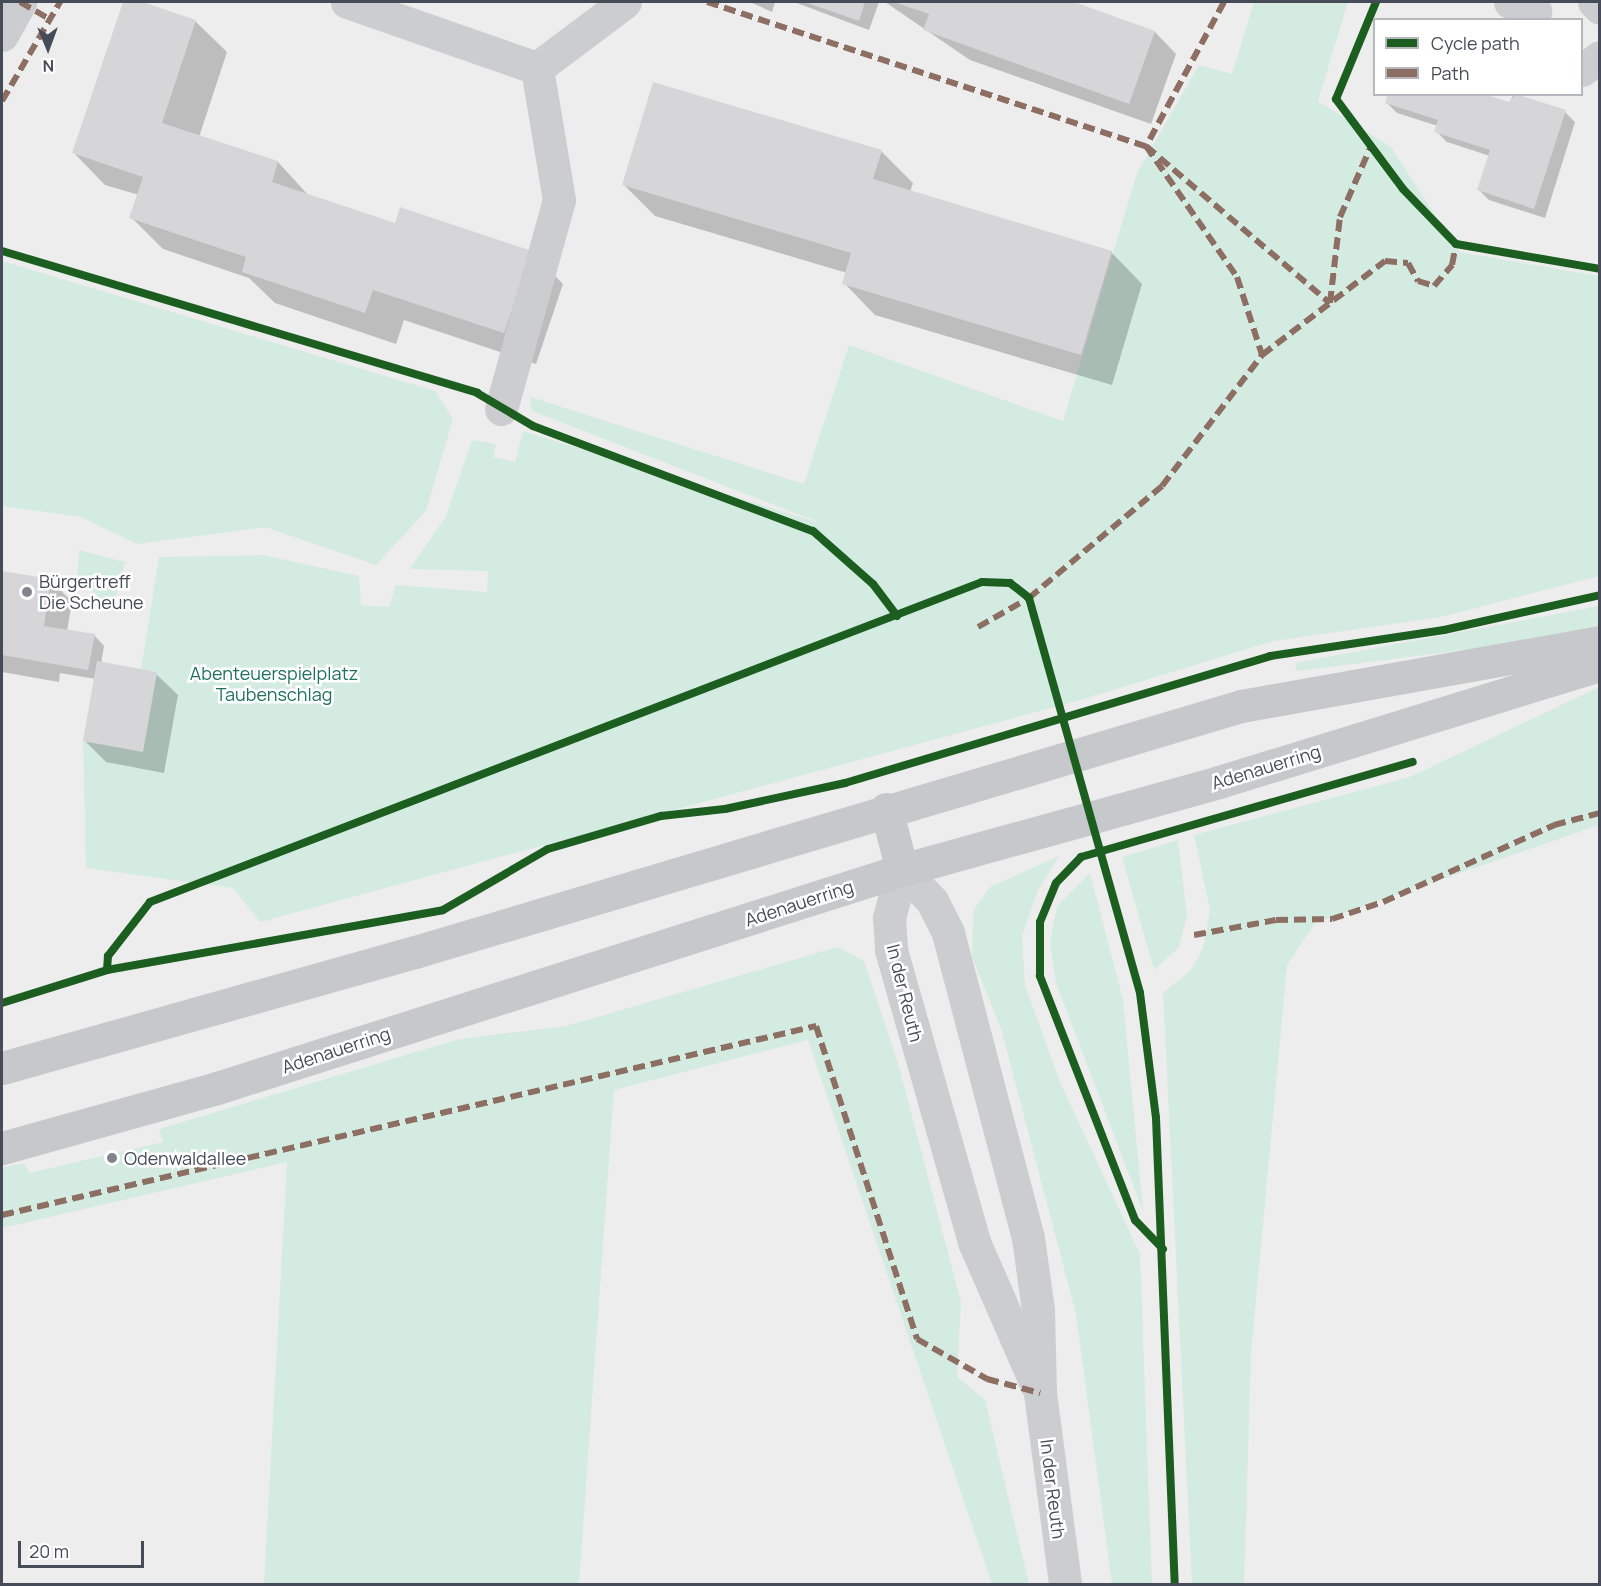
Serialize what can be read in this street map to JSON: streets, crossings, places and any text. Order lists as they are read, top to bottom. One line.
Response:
{"streets":{"main road":["Adenauerring"],"street":["In der Reuth"]},"crossings":[["Adenauerring","In der Reuth"]],"parks":["Abenteuerspielplatz Taubenschlag"],"places":["Bürgertreff Die Scheune","Odenwaldallee"],"legend":["Cycle path","Path"],"scale_bar":"20 m","north":"bottom"}
